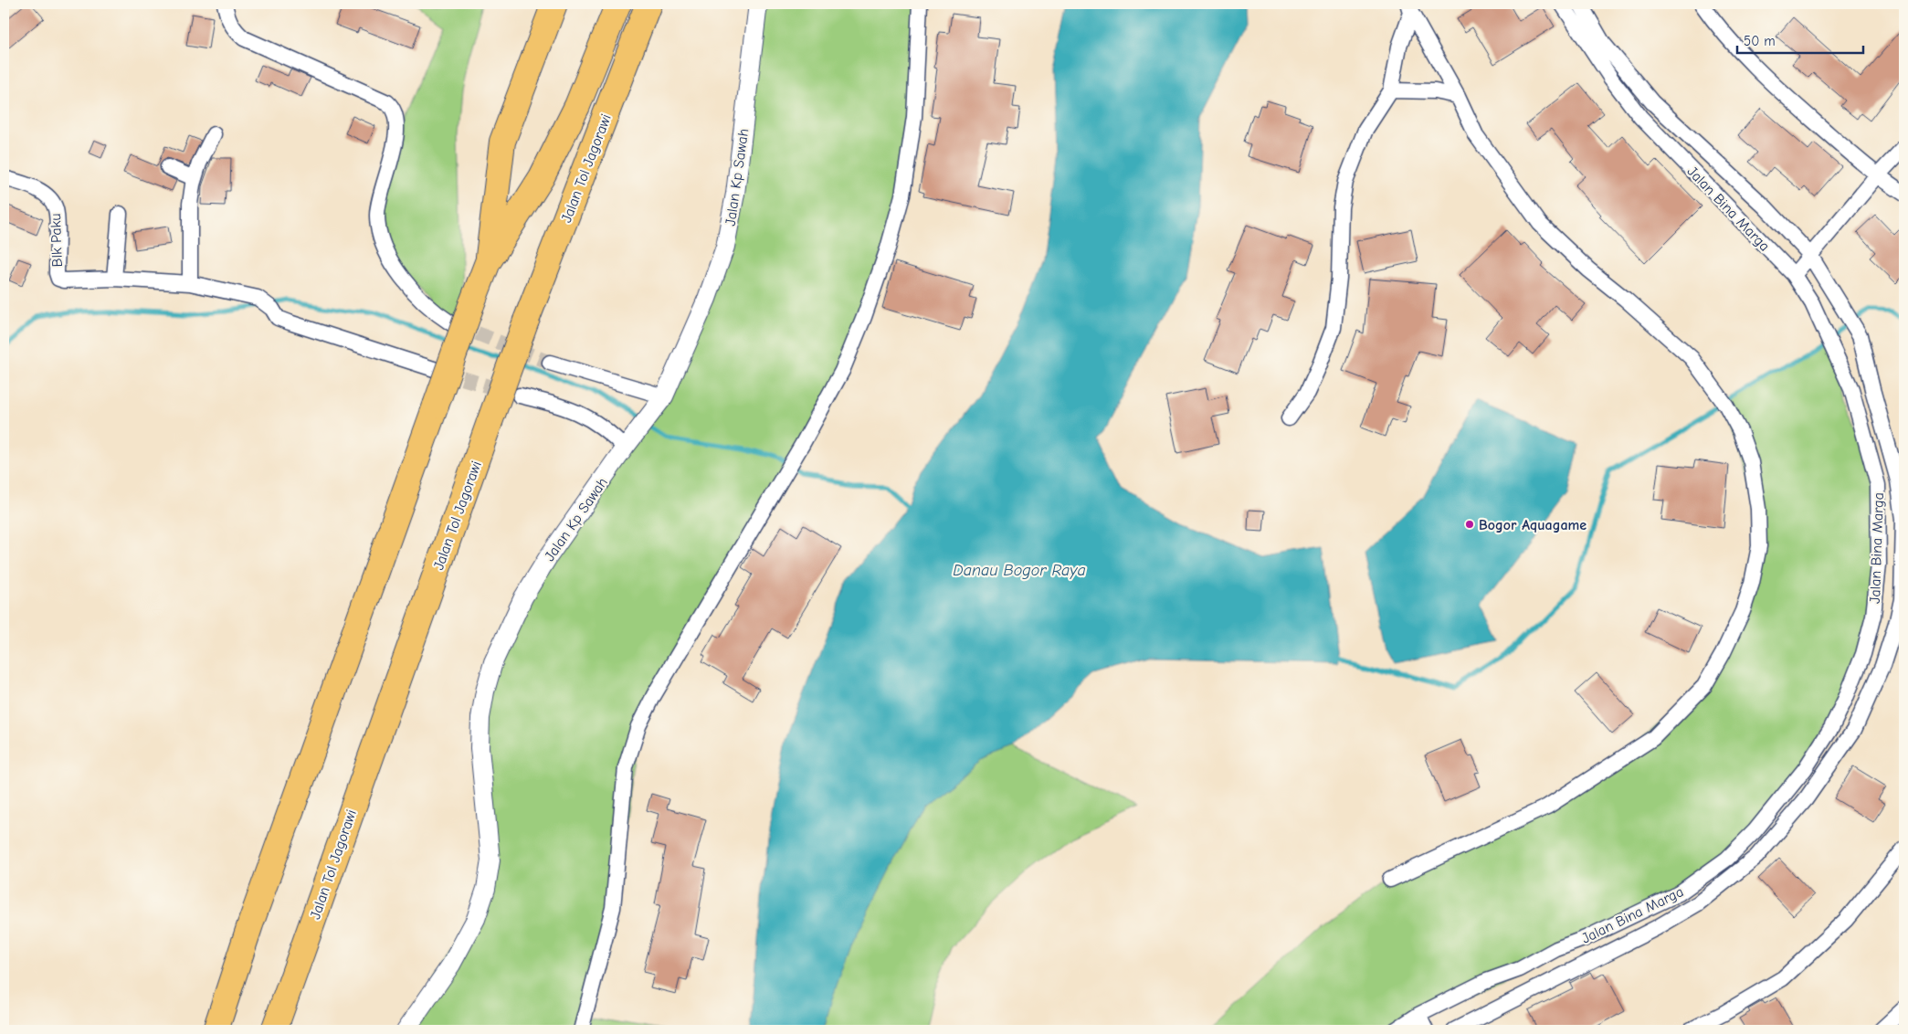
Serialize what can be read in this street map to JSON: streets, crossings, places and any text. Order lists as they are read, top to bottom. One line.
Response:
{"streets":{"highway":["Jalan Tol Jagorawi"],"street":["Jalan Kp Sawah","Jalan Bina Marga","Blk Paku"]},"water":["Danau Bogor Raya"],"places":["Bogor Aquagame"],"scale_bar":"50 m"}
